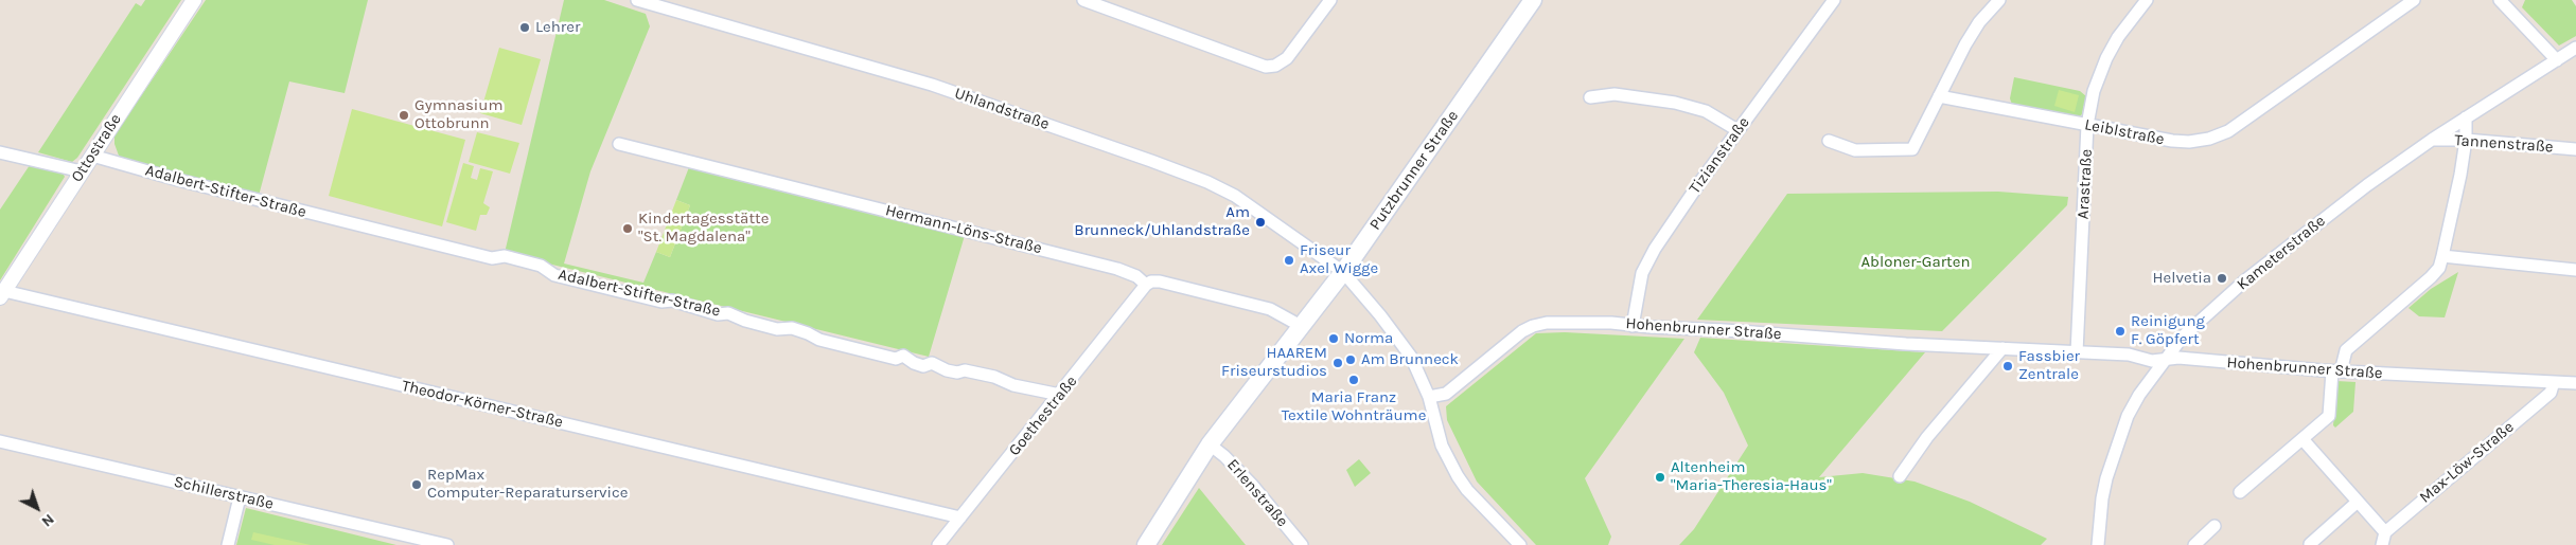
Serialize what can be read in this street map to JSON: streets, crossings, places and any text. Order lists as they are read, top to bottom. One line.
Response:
{"streets":{"main road":["Putzbrunner Straße"],"street":["Uhlandstraße","Leiblstraße","Tannenstraße","Ottostraße","Tizianstraße","Arastraße","Adalbert-Stifter-Straße","Hermann-Löns-Straße","Kameterstraße","Hohenbrunner Straße","Theodor-Körner-Straße","Goethestraße","Max-Löw-Straße","Schillerstraße","Erlenstraße"]},"crossings":[["Uhlandstraße","Putzbrunner Straße"],["Uhlandstraße","Hohenbrunner Straße"],["Leiblstraße","Arastraße"],["Tannenstraße","Kameterstraße"],["Ottostraße","Adalbert-Stifter-Straße"],["Ottostraße","Theodor-Körner-Straße"],["Tizianstraße","Hohenbrunner Straße"],["Putzbrunner Straße","Erlenstraße"],["Arastraße","Hohenbrunner Straße"],["Adalbert-Stifter-Straße","Goethestraße"],["Hermann-Löns-Straße","Goethestraße"],["Kameterstraße","Hohenbrunner Straße"],["Hohenbrunner Straße","Max-Löw-Straße"],["Theodor-Körner-Straße","Goethestraße"]],"parks":["Abloner-Garten"],"places":["Lehrer","Gymnasium Ottobrunn","Am Brunneck/Uhlandstraße","Kindertagesstätte \"St. Magdalena\"","Friseur Axel Wigge","Helvetia","Reinigung F. Göpfert","Norma","Am Brunneck","HAAREM Friseurstudios","Fassbier Zentrale","Maria Franz Textile Wohnträume","Altenheim \"Maria-Theresia-Haus\"","RepMax Computer-Reparaturservice"],"north":"bottom right"}
